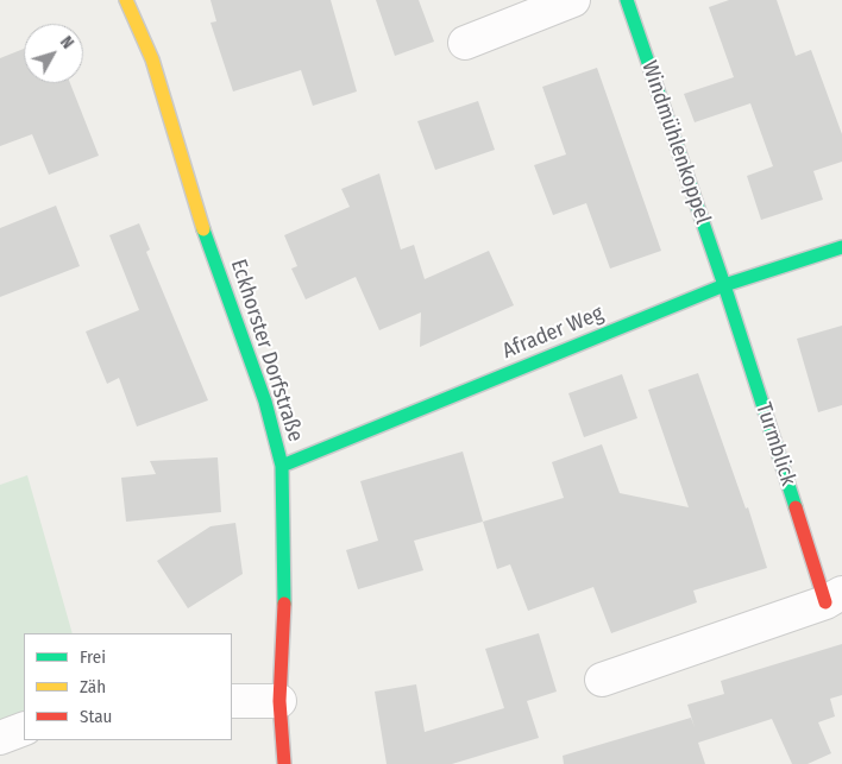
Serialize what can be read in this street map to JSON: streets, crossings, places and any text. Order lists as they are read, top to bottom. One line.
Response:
{"streets":{"street":["Windmühlenkoppel","Afrader Weg","Eckhorster Dorfstraße","Turmblick"]},"crossings":[["Windmühlenkoppel","Afrader Weg"],["Windmühlenkoppel","Turmblick"],["Afrader Weg","Eckhorster Dorfstraße"],["Afrader Weg","Turmblick"]],"legend":["Frei","Zäh","Stau"],"north":"top right"}
